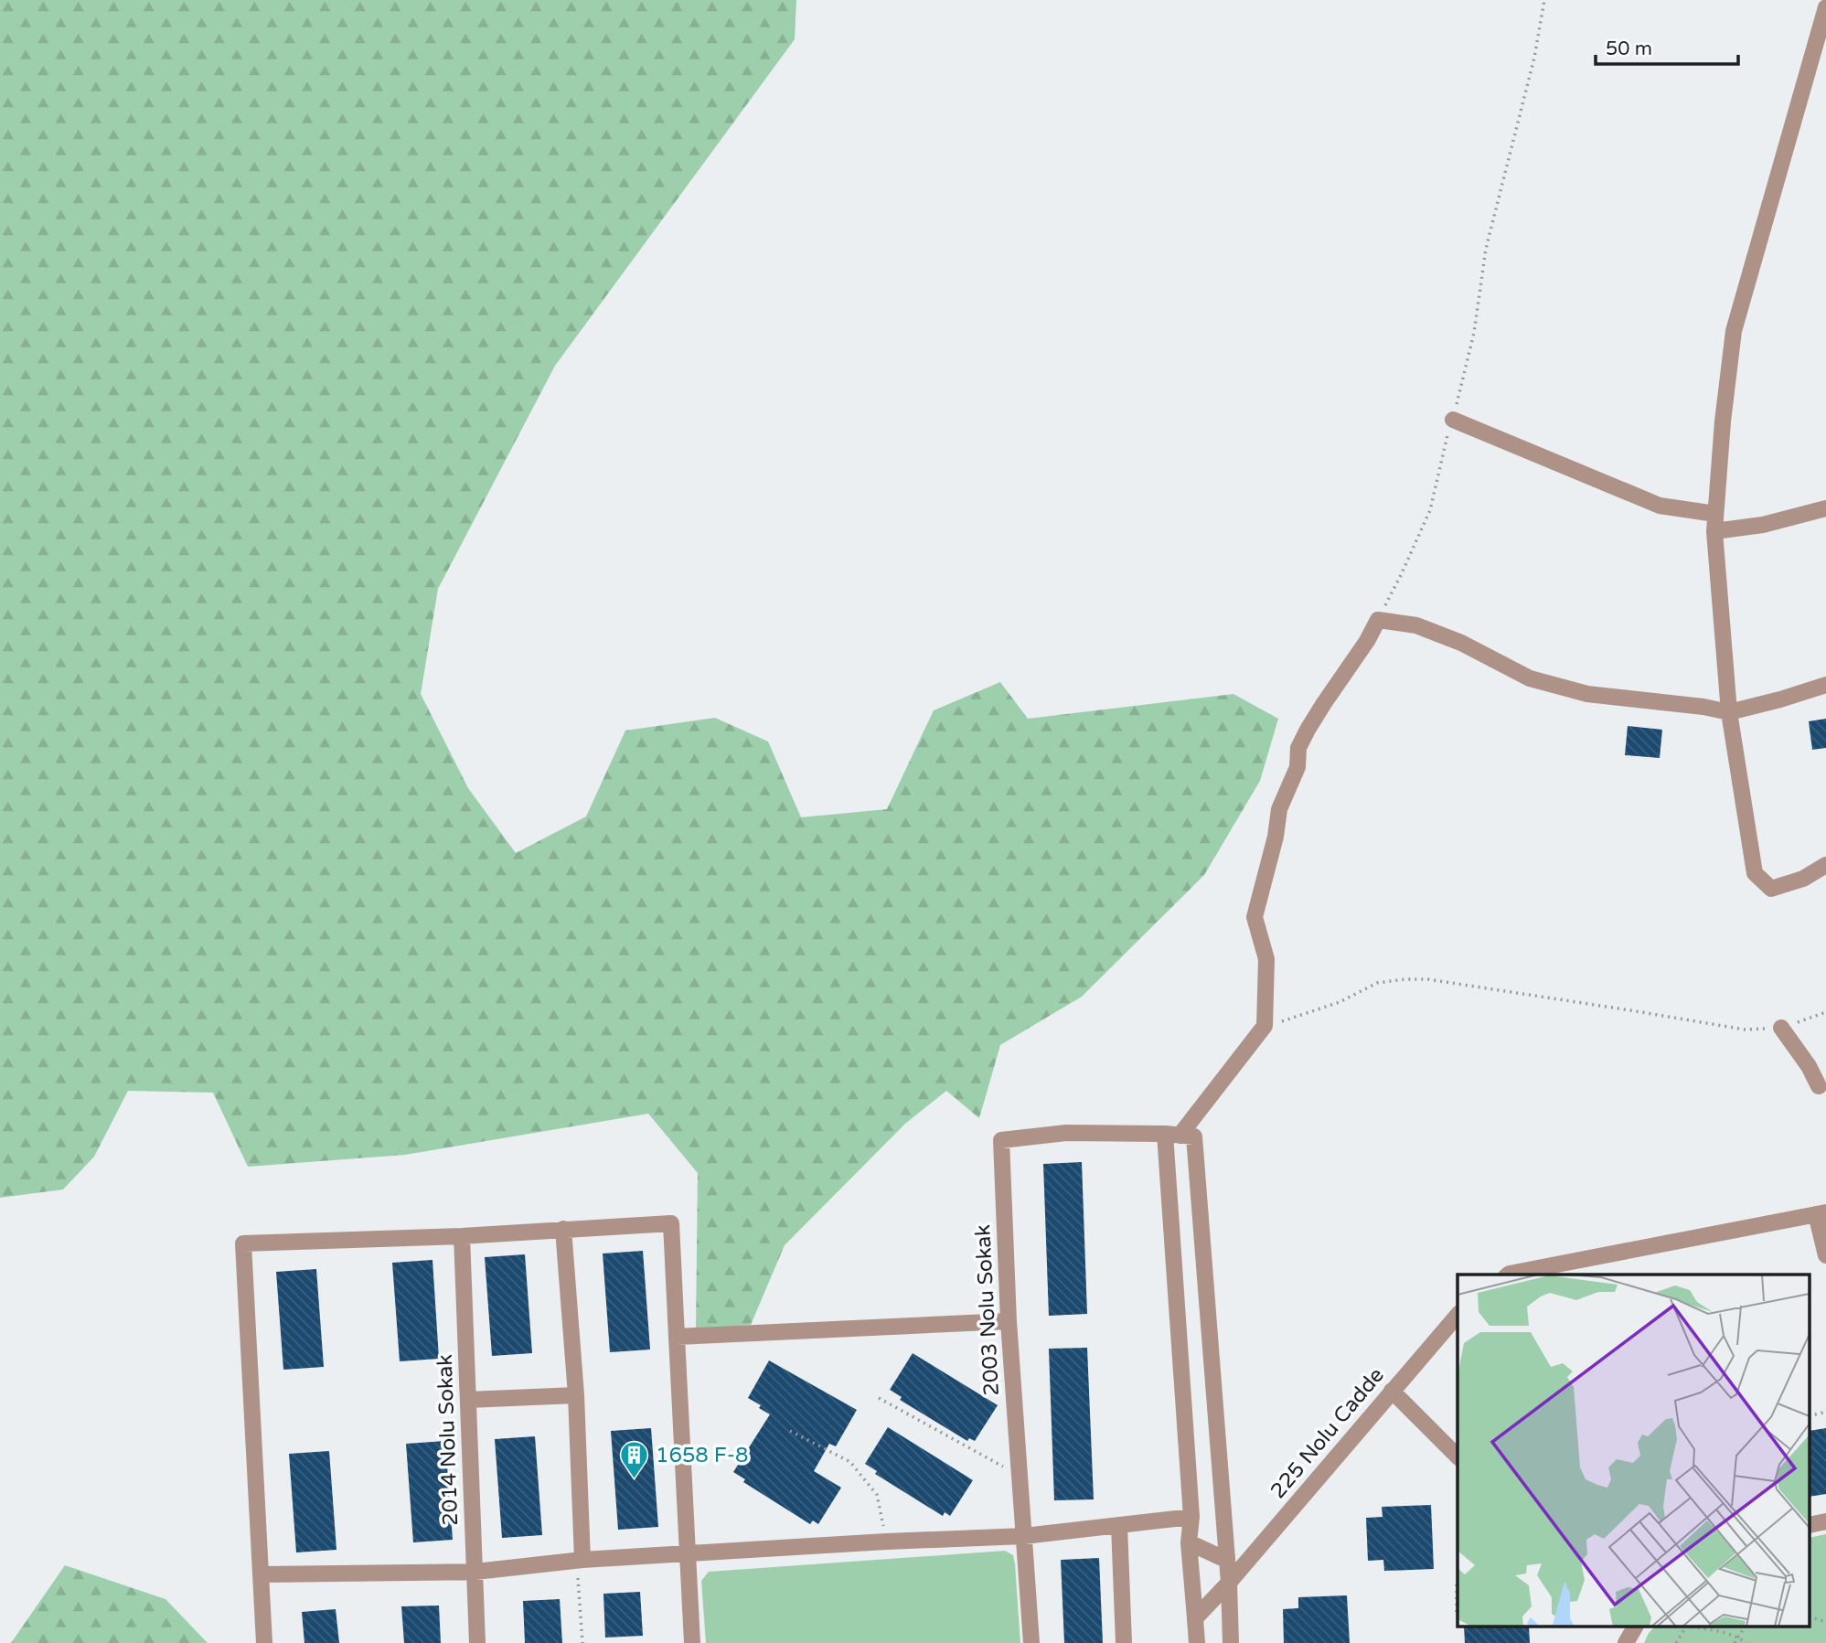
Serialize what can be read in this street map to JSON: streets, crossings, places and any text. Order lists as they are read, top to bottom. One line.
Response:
{"streets":{"street":["2003 Nolu Sokak","225 Nolu Cadde","2014 Nolu Sokak"]},"places":{"building":["1658 F-8"]},"scale_bar":"50 m"}
